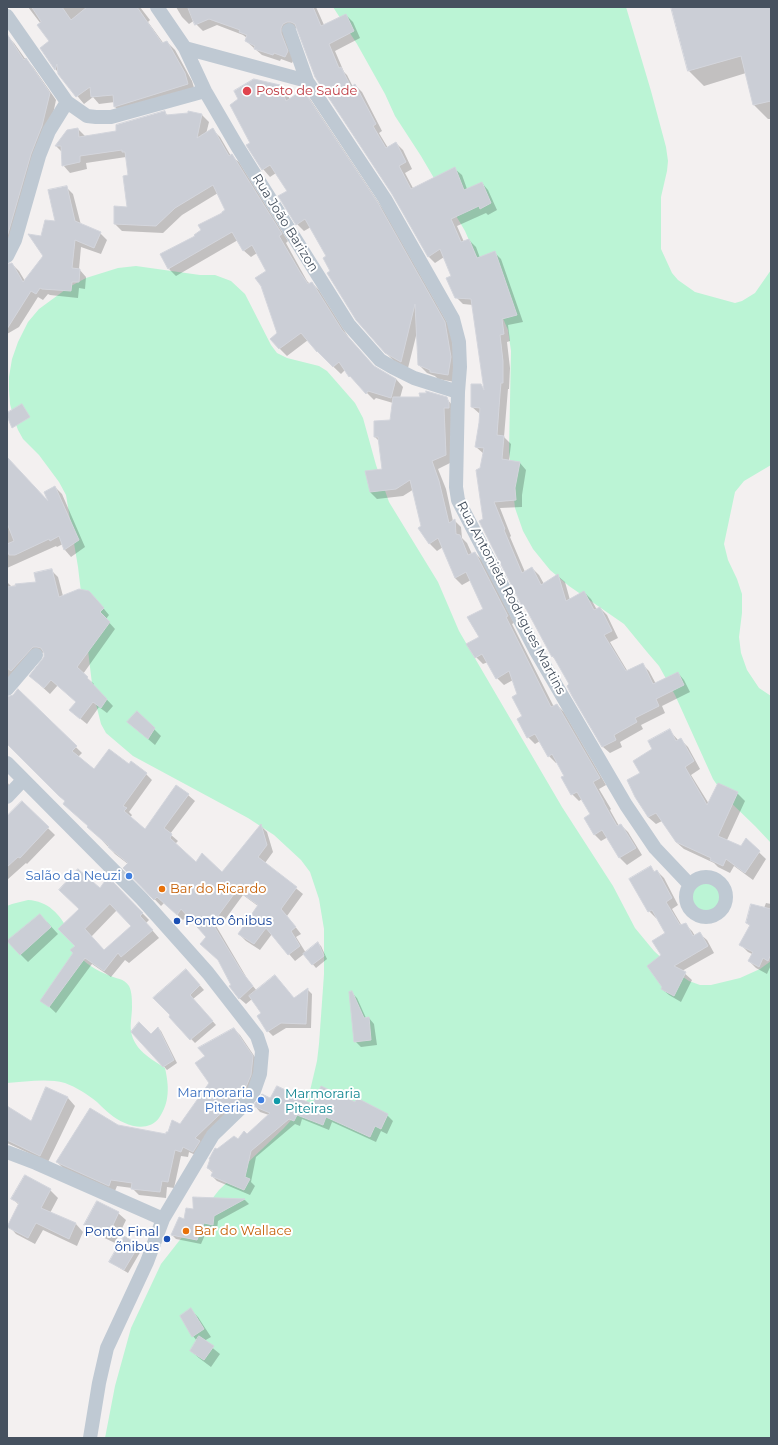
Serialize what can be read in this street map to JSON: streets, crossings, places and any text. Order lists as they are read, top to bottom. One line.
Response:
{"streets":{"street":["Rua João Barizon","Rua Antonieta Rodrigues Martins"]},"crossings":[["Rua João Barizon","Rua Antonieta Rodrigues Martins"]],"places":["Posto de Saúde","Salão da Neuzi","Bar do Ricardo","Ponto ônibus","Marmoraria Piterias","Marmoraria Piteiras","Bar do Wallace","Ponto Final õnibus"]}
